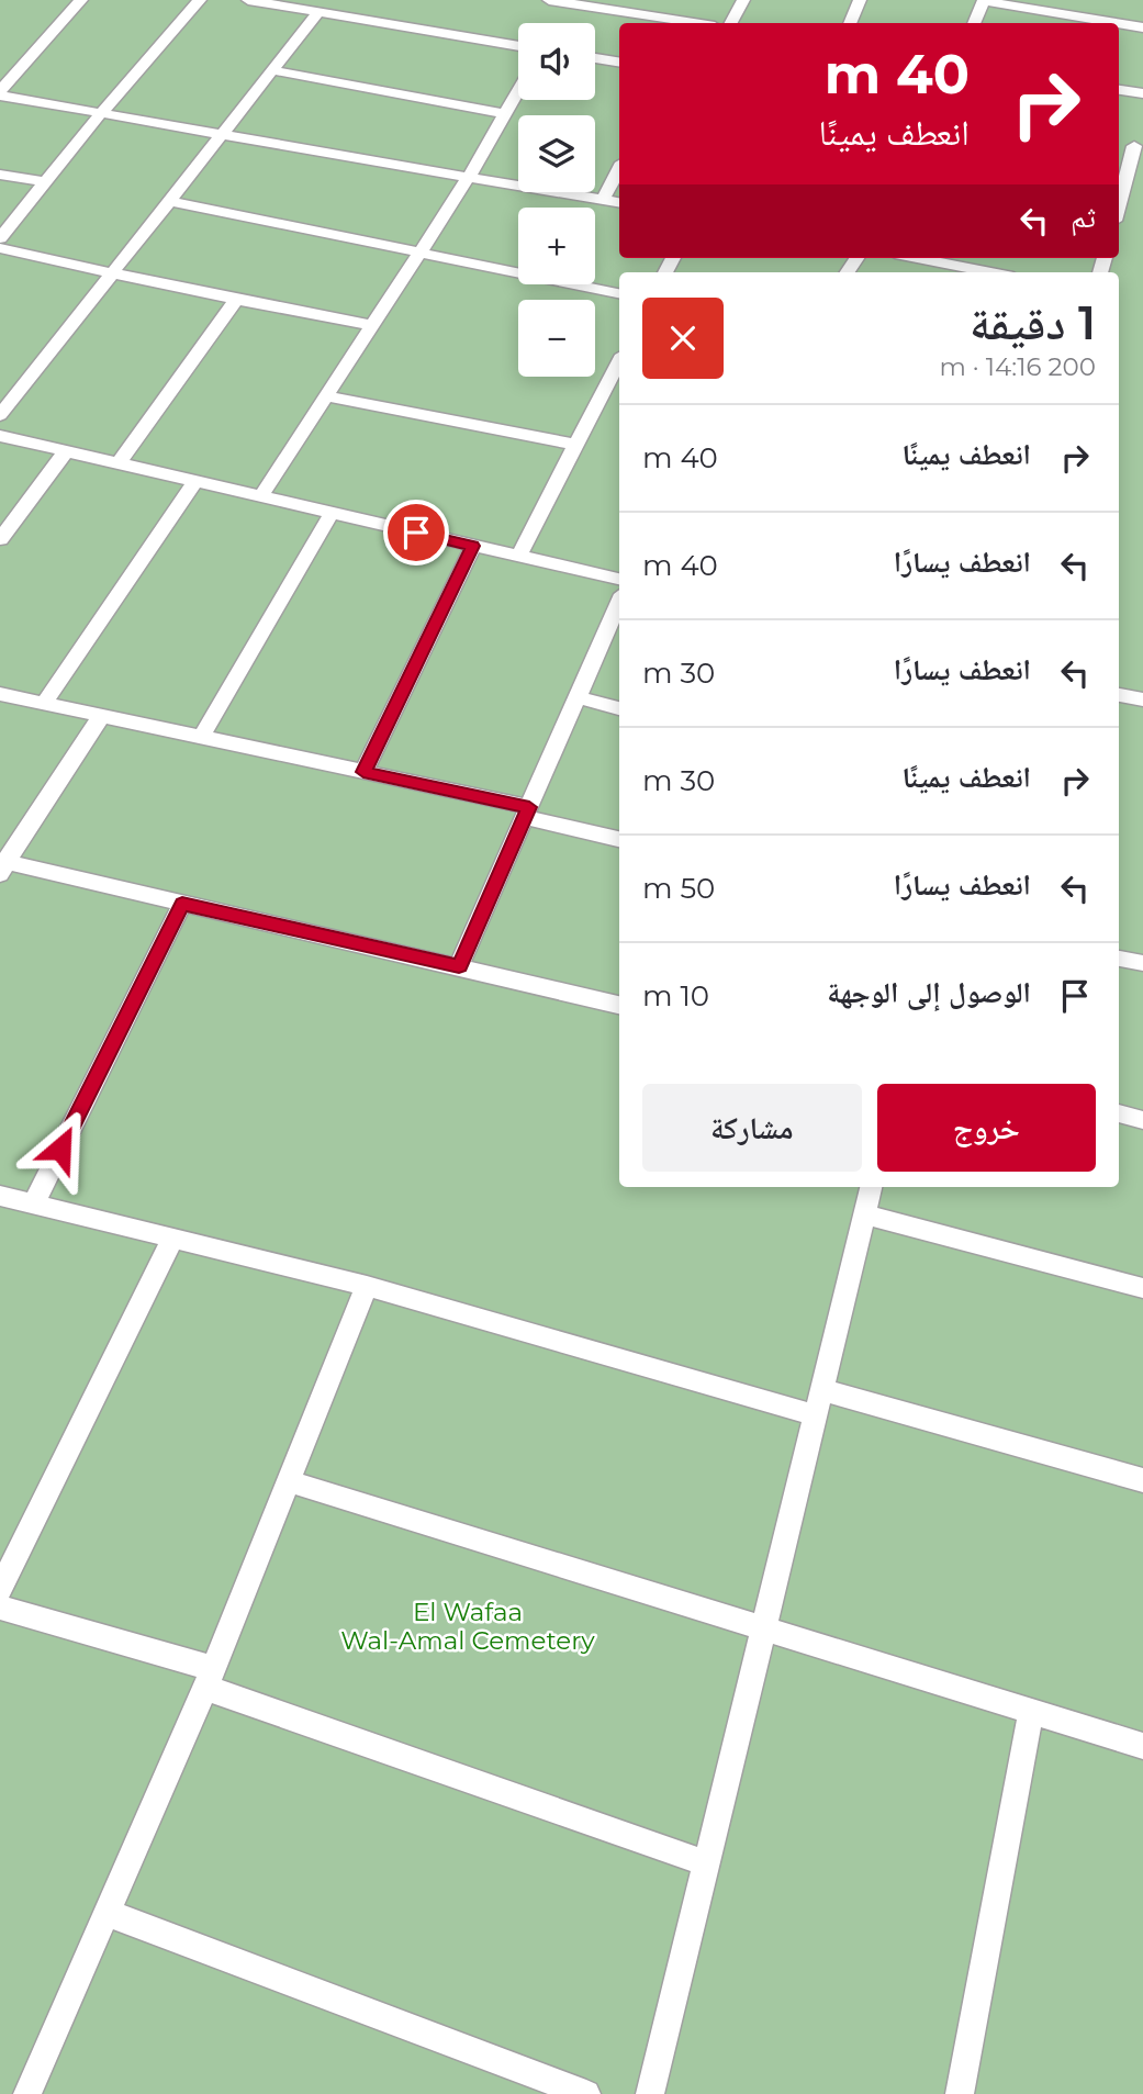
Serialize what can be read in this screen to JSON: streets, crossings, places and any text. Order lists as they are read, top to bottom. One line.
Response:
{"parks":["El Wafaa Wal-Amal Cemetery"],"page":{"map_buttons":["+","−"],"turn":["40 m","انعطف يمينًا"],"then":"ثم","heading":["1 دقيقة","200 m · 14:16"],"list":[{"name":"انعطف يمينًا","value":"40 m"},{"name":"انعطف يسارًا","value":"40 m"},{"name":"انعطف يسارًا","value":"30 m"},{"name":"انعطف يمينًا","value":"30 m"},{"name":"انعطف يسارًا","value":"50 m"},{"name":"الوصول إلى الوجهة","value":"10 m"}],"buttons":["خروج","مشاركة"]}}
